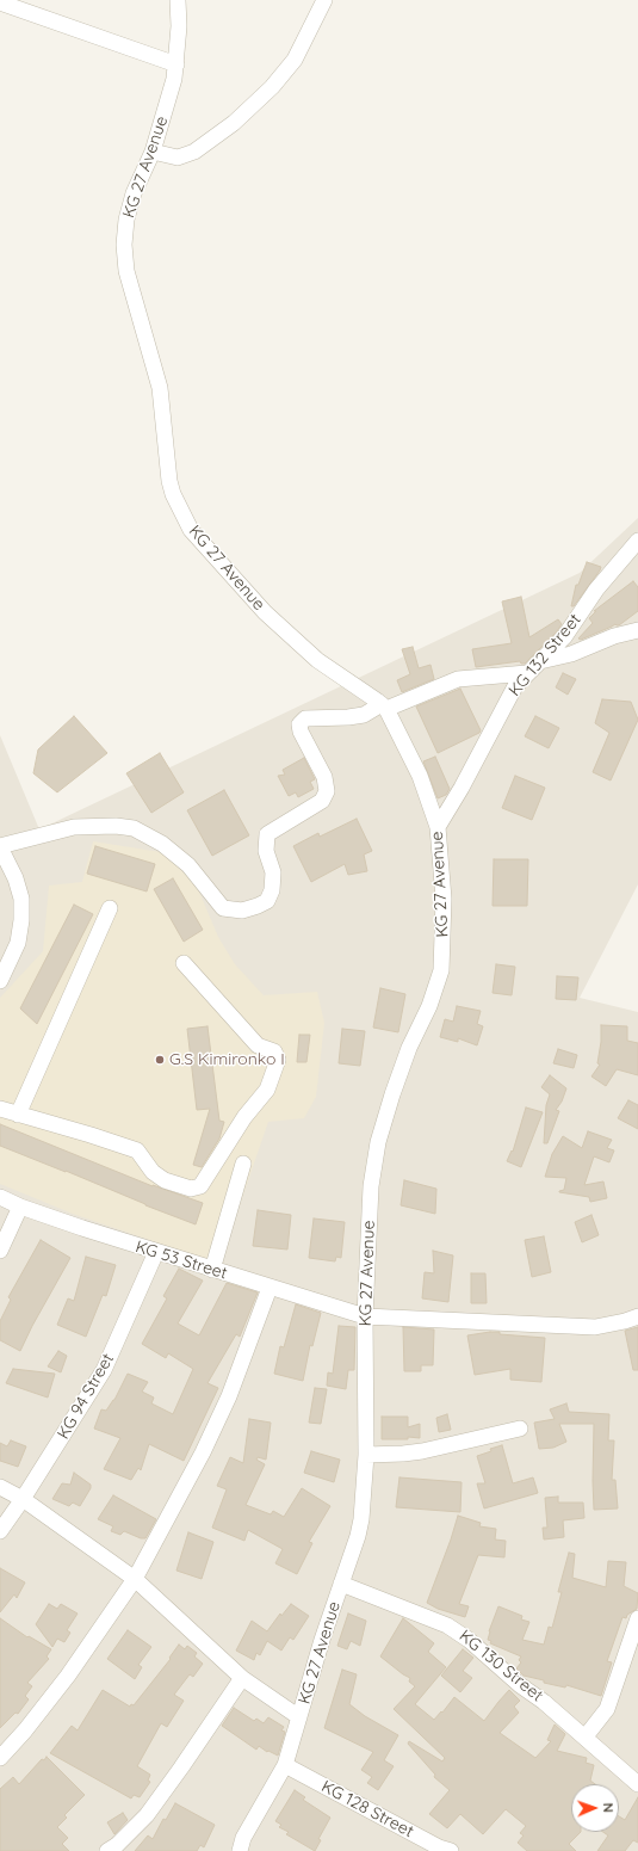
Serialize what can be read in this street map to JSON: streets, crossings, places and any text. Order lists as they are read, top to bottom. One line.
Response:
{"streets":{"street":["KG 27 Avenue","KG 132 Street","KG 53 Street","KG 94 Street","KG 130 Street","KG 128 Street"]},"crossings":[["KG 27 Avenue","KG 132 Street"],["KG 27 Avenue","KG 53 Street"],["KG 27 Avenue","KG 130 Street"],["KG 27 Avenue","KG 128 Street"],["KG 53 Street","KG 94 Street"]],"places":["G.S Kimironko I"],"north":"right"}
